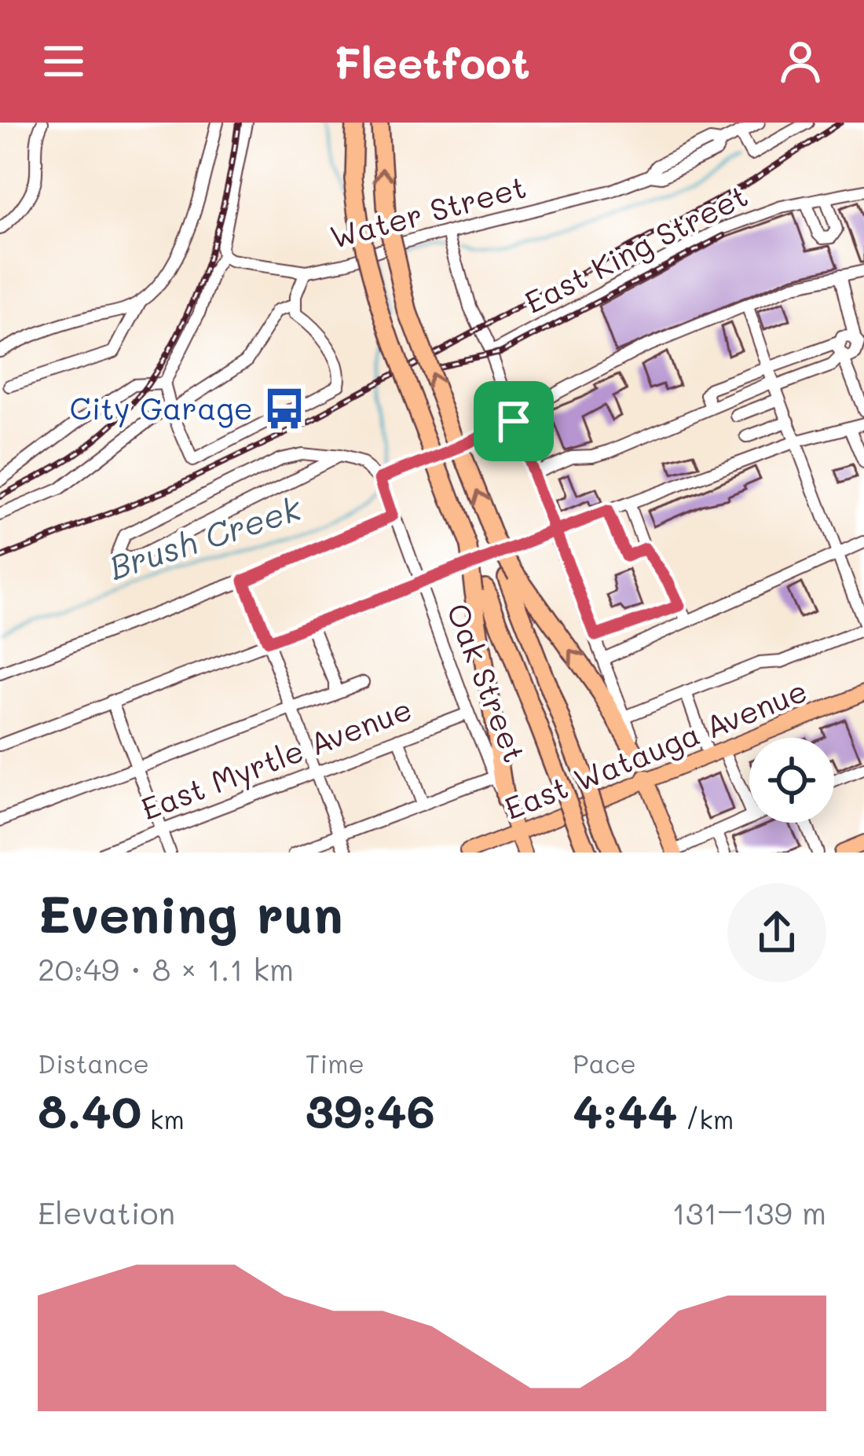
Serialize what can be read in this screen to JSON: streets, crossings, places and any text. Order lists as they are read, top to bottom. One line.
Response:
{"streets":{"main road":["Oak Street","East Watauga Avenue"],"street":["Water Street","East King Street","East Myrtle Avenue"]},"crossings":[["Oak Street","East Watauga Avenue"],["Oak Street","East Myrtle Avenue"]],"water":["Brush Creek"],"places":{"bus stop":["City Garage"]},"page":{"header":"Fleetfoot","heading":["Evening run","20:49 · 8 × 1.1 km"],"stats":[["Distance","8.40 km"],["Time","39:46"],["Pace","4:44 /km"]],"chart":["Elevation","131–139 m"]}}
